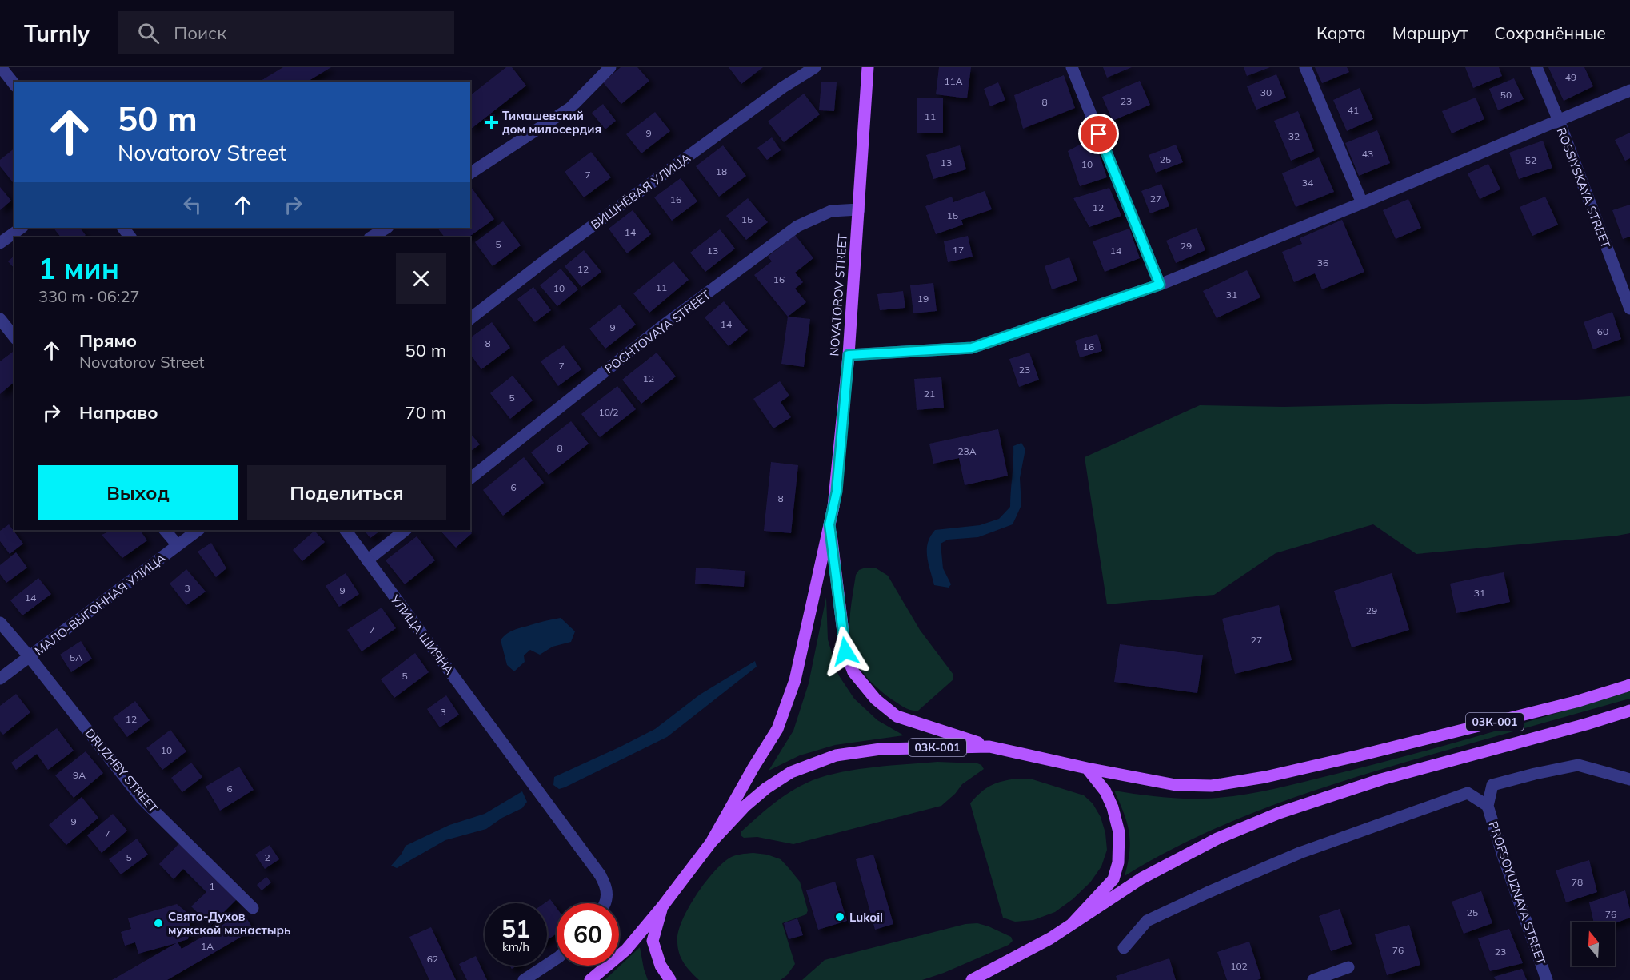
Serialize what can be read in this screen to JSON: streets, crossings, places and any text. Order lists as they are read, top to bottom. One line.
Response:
{"streets":{"main road":["NOVATOROV STREET","03К-001"],"street":["ROSSIYSKAYA STREET","ВИШНЁВАЯ УЛИЦА","POCHTOVAYA STREET","МАЛО-ВЫГОННАЯ УЛИЦА","УЛИЦА ШИЯНА","DRUZHBY STREET","PROFSOYUZNAYA STREET"]},"crossings":[["NOVATOROV STREET","POCHTOVAYA STREET"],["NOVATOROV STREET","03К-001"],["МАЛО-ВЫГОННАЯ УЛИЦА","DRUZHBY STREET"]],"places":{"health":["Тимашевский дом милосердия"],"other":["Lukoil","Свято-Духов мужской монастырь"]},"house_numbers":["49","11А","30","50","23","8","41","11","9","32","43","25","52","13","10","18","7","34","27","16","12","15","15","14","5","29","17","13","14","36","12","16","11","10","31","19","14","9","60","8","16","7","23","12","21","5","10/2","8","23А","6","8","3","9","31","14","29","7","27","5А","5","3","12","10","9А","6","9","7","5","2","78","1","25","76","1А","76","23","62","102"],"north":"top","page":{"header":"Turnly","search":"Поиск","nav":["Карта","Маршрут","Сохранённые"],"turn":["50 m","Novatorov Street"],"heading":["1 мин","330 m · 06:27"],"list":[{"name":"Прямо","note":"Novatorov Street","value":"50 m"},{"name":"Направо","value":"70 m"}],"buttons":["Выход","Поделиться"],"speed":"51 km/h","limit":"60"}}
